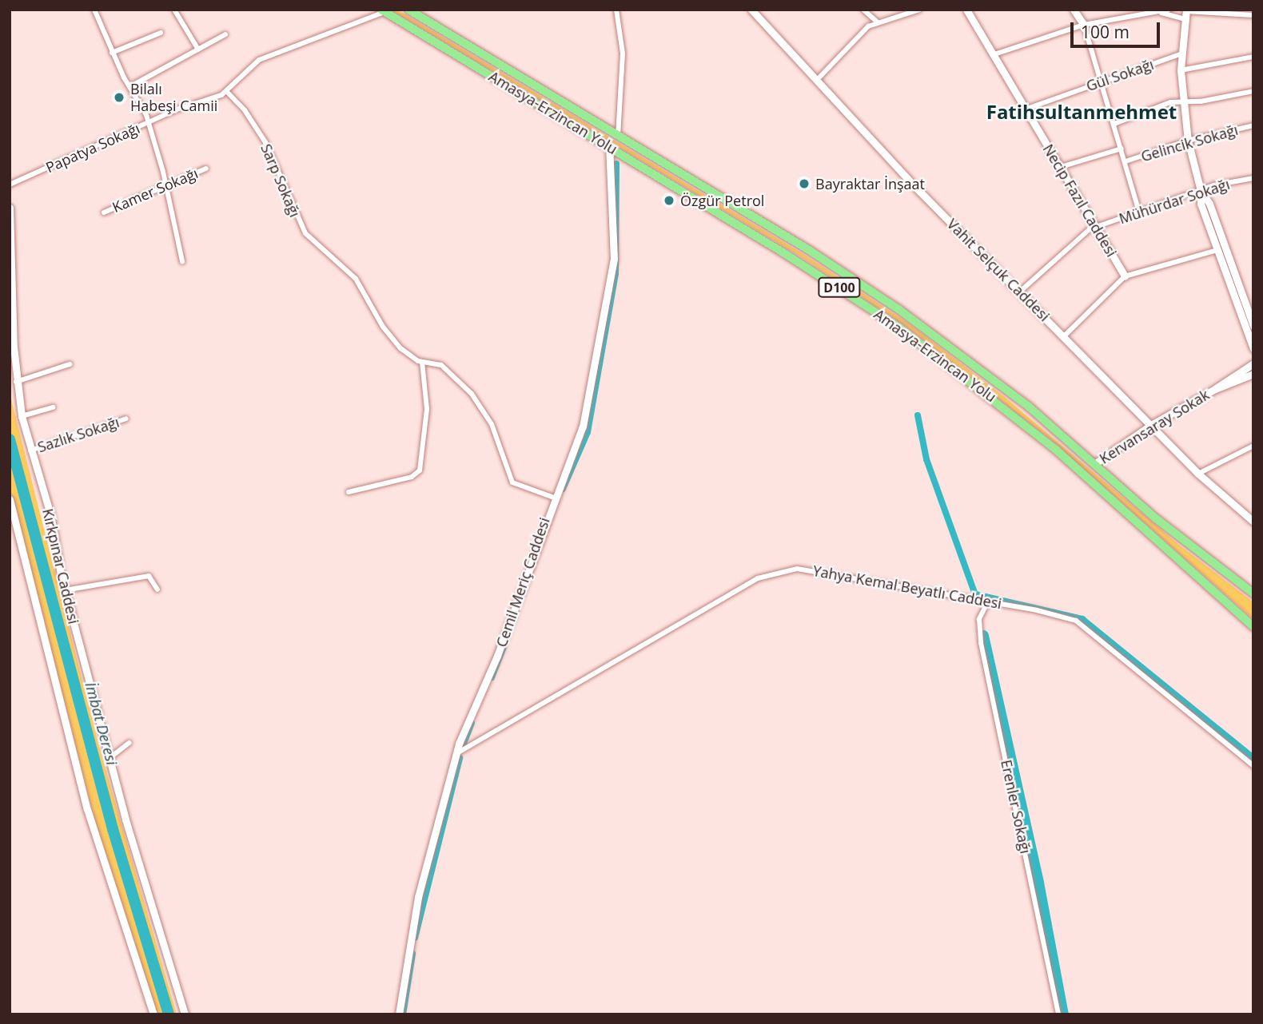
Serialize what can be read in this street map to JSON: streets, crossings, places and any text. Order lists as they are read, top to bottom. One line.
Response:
{"streets":{"highway":["Amasya-Erzincan Yolu","D100"],"street":["Gül Sokağı","Gelincik Sokağı","Papatya Sokağı","Sarp Sokağı","Kamer Sokağı","Necip Fazıl Caddesi","Mühürdar Sokağı","Vahit Selçuk Caddesi","Kervansaray Sokak","Sazlık Sokağı","Kırkpınar Caddesi","Cemil Meriç Caddesi","Yahya Kemal Beyatlı Caddesi","Erenler Sokağı"]},"crossings":[["Gül Sokağı","Necip Fazıl Caddesi"],["Amasya-Erzincan Yolu","Papatya Sokağı"],["Amasya-Erzincan Yolu","Kervansaray Sokak"],["Amasya-Erzincan Yolu","Cemil Meriç Caddesi"],["Papatya Sokağı","Sarp Sokağı"],["Sarp Sokağı","Cemil Meriç Caddesi"],["Necip Fazıl Caddesi","Mühürdar Sokağı"],["Mühürdar Sokağı","Vahit Selçuk Caddesi"],["Vahit Selçuk Caddesi","Kervansaray Sokak"],["Sazlık Sokağı","Kırkpınar Caddesi"],["Cemil Meriç Caddesi","Yahya Kemal Beyatlı Caddesi"],["Yahya Kemal Beyatlı Caddesi","Erenler Sokağı"]],"districts":["Fatihsultanmehmet"],"water":["İmbat Deresi"],"places":["Bilalı Habeşi Camii","Bayraktar İnşaat","Özgür Petrol"],"scale_bar":"100 m"}
